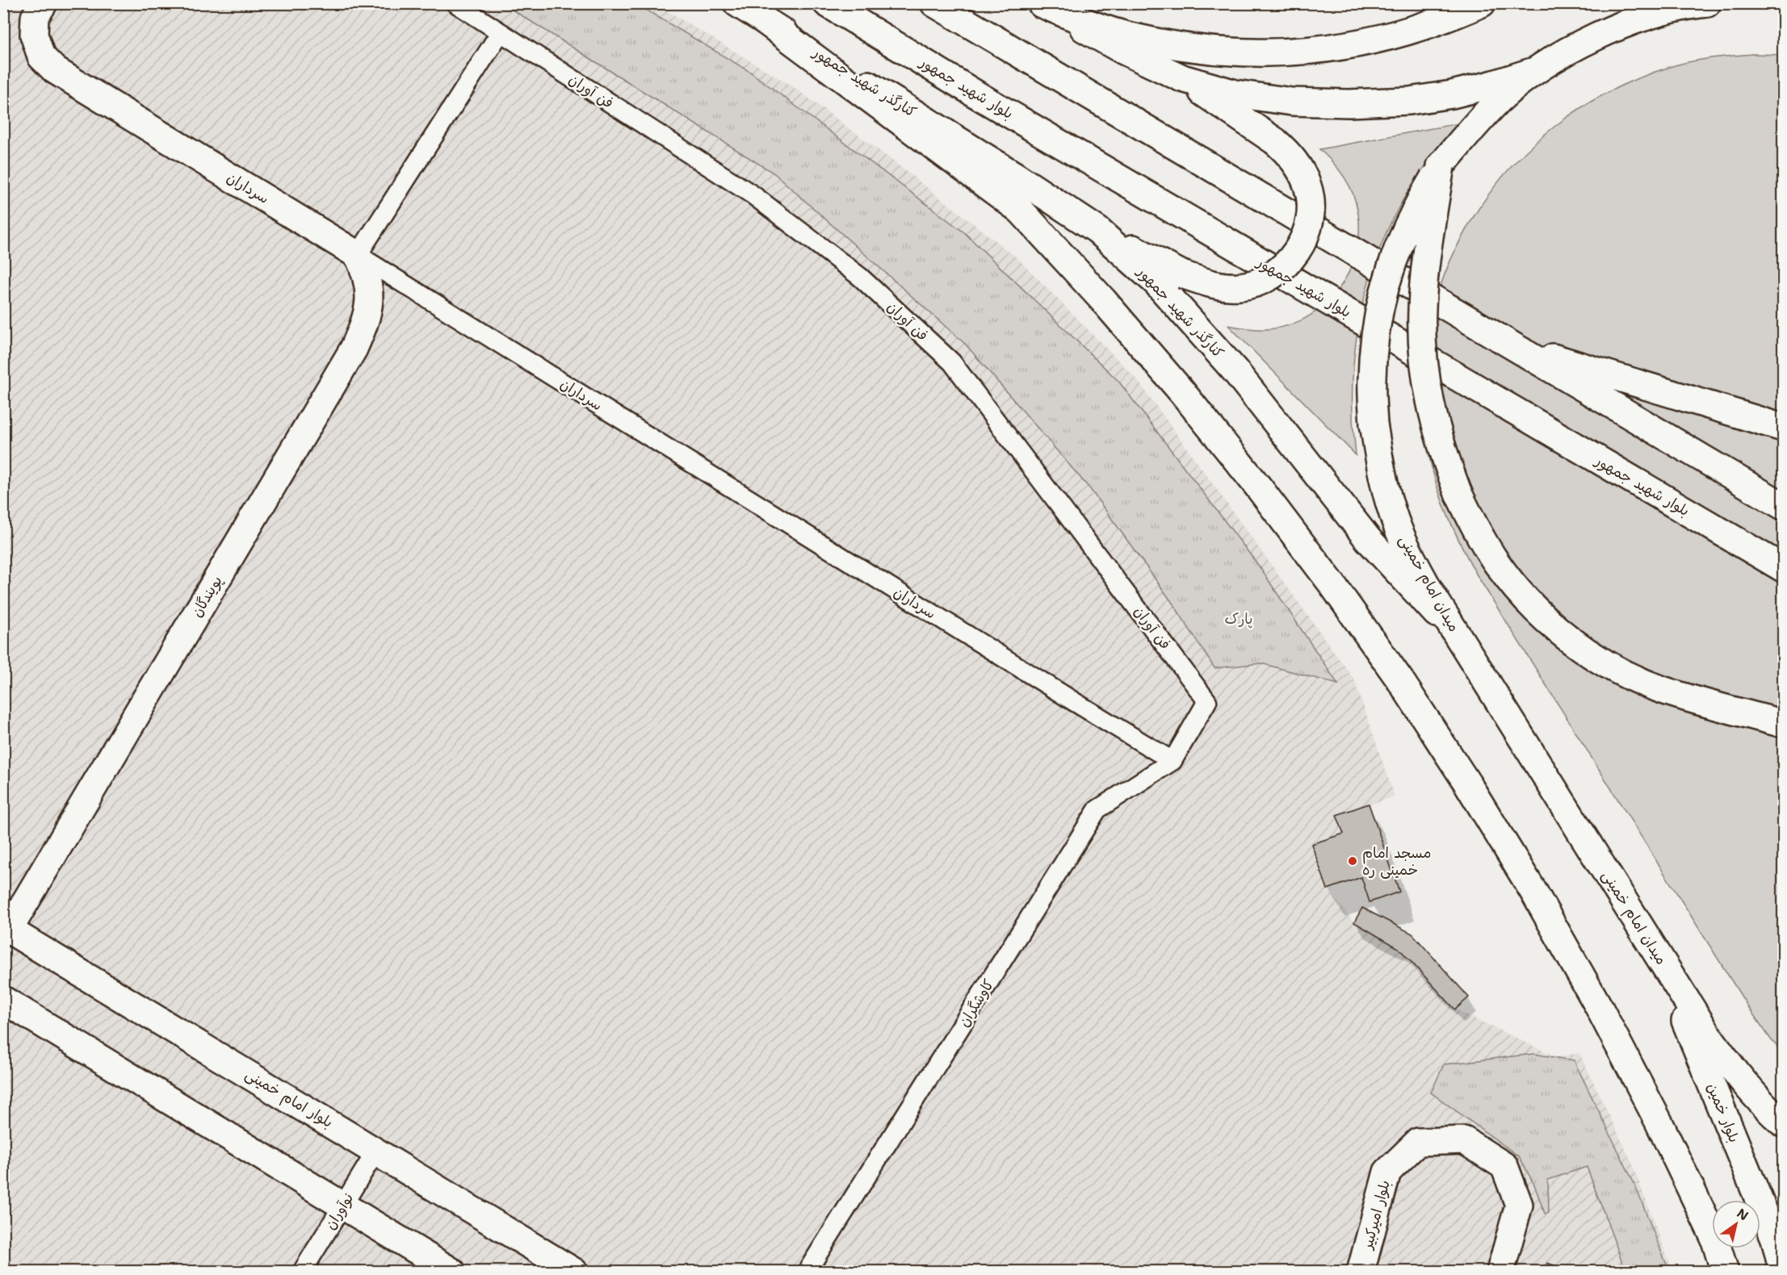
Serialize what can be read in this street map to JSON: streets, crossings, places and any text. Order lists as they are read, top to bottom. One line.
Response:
{"streets":{"main road":["کنارگذر شهید جمهور","بلوار شهید جمهور","سرداران","میدان امام خمینی","پویندگان","بلوار امام خمینی","بلوار خمین","بلوار امیرکبیر"],"lane":["فن آوران","کاوشگران","نوآوران"]},"crossings":[["کنارگذر شهید جمهور","میدان امام خمینی"],["فن آوران","سرداران"],["فن آوران","کاوشگران"],["سرداران","پویندگان"],["سرداران","کاوشگران"],["میدان امام خمینی","بلوار خمین"],["پویندگان","بلوار امام خمینی"],["بلوار امام خمینی","نوآوران"]],"parks":["پارک"],"places":["مسجد امام خمینی ره"],"north":"top right"}
